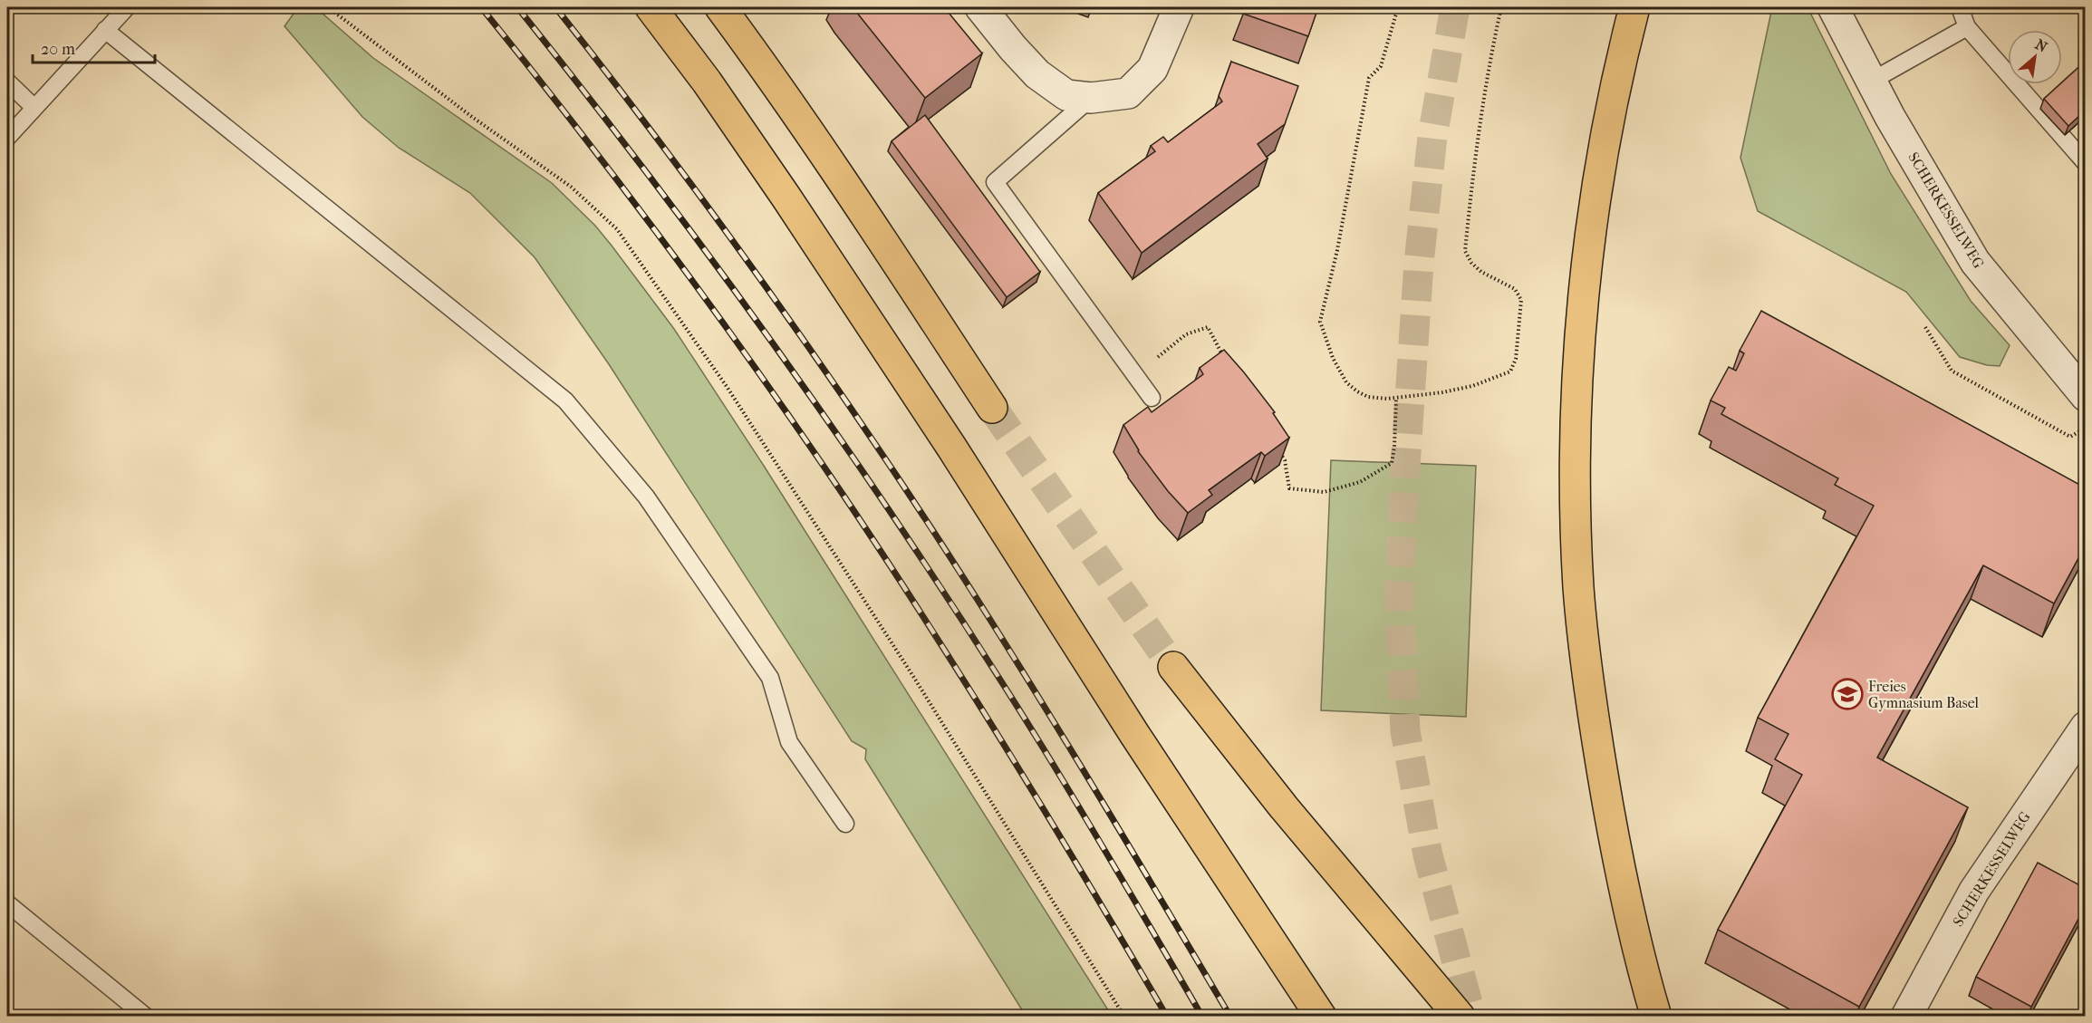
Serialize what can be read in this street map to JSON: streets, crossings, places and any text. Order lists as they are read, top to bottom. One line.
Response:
{"streets":{"street":["SCHERKESSELWEG"]},"places":{"school or university":["Freies Gymnasium Basel"]},"scale_bar":"20 m","north":"top right"}
